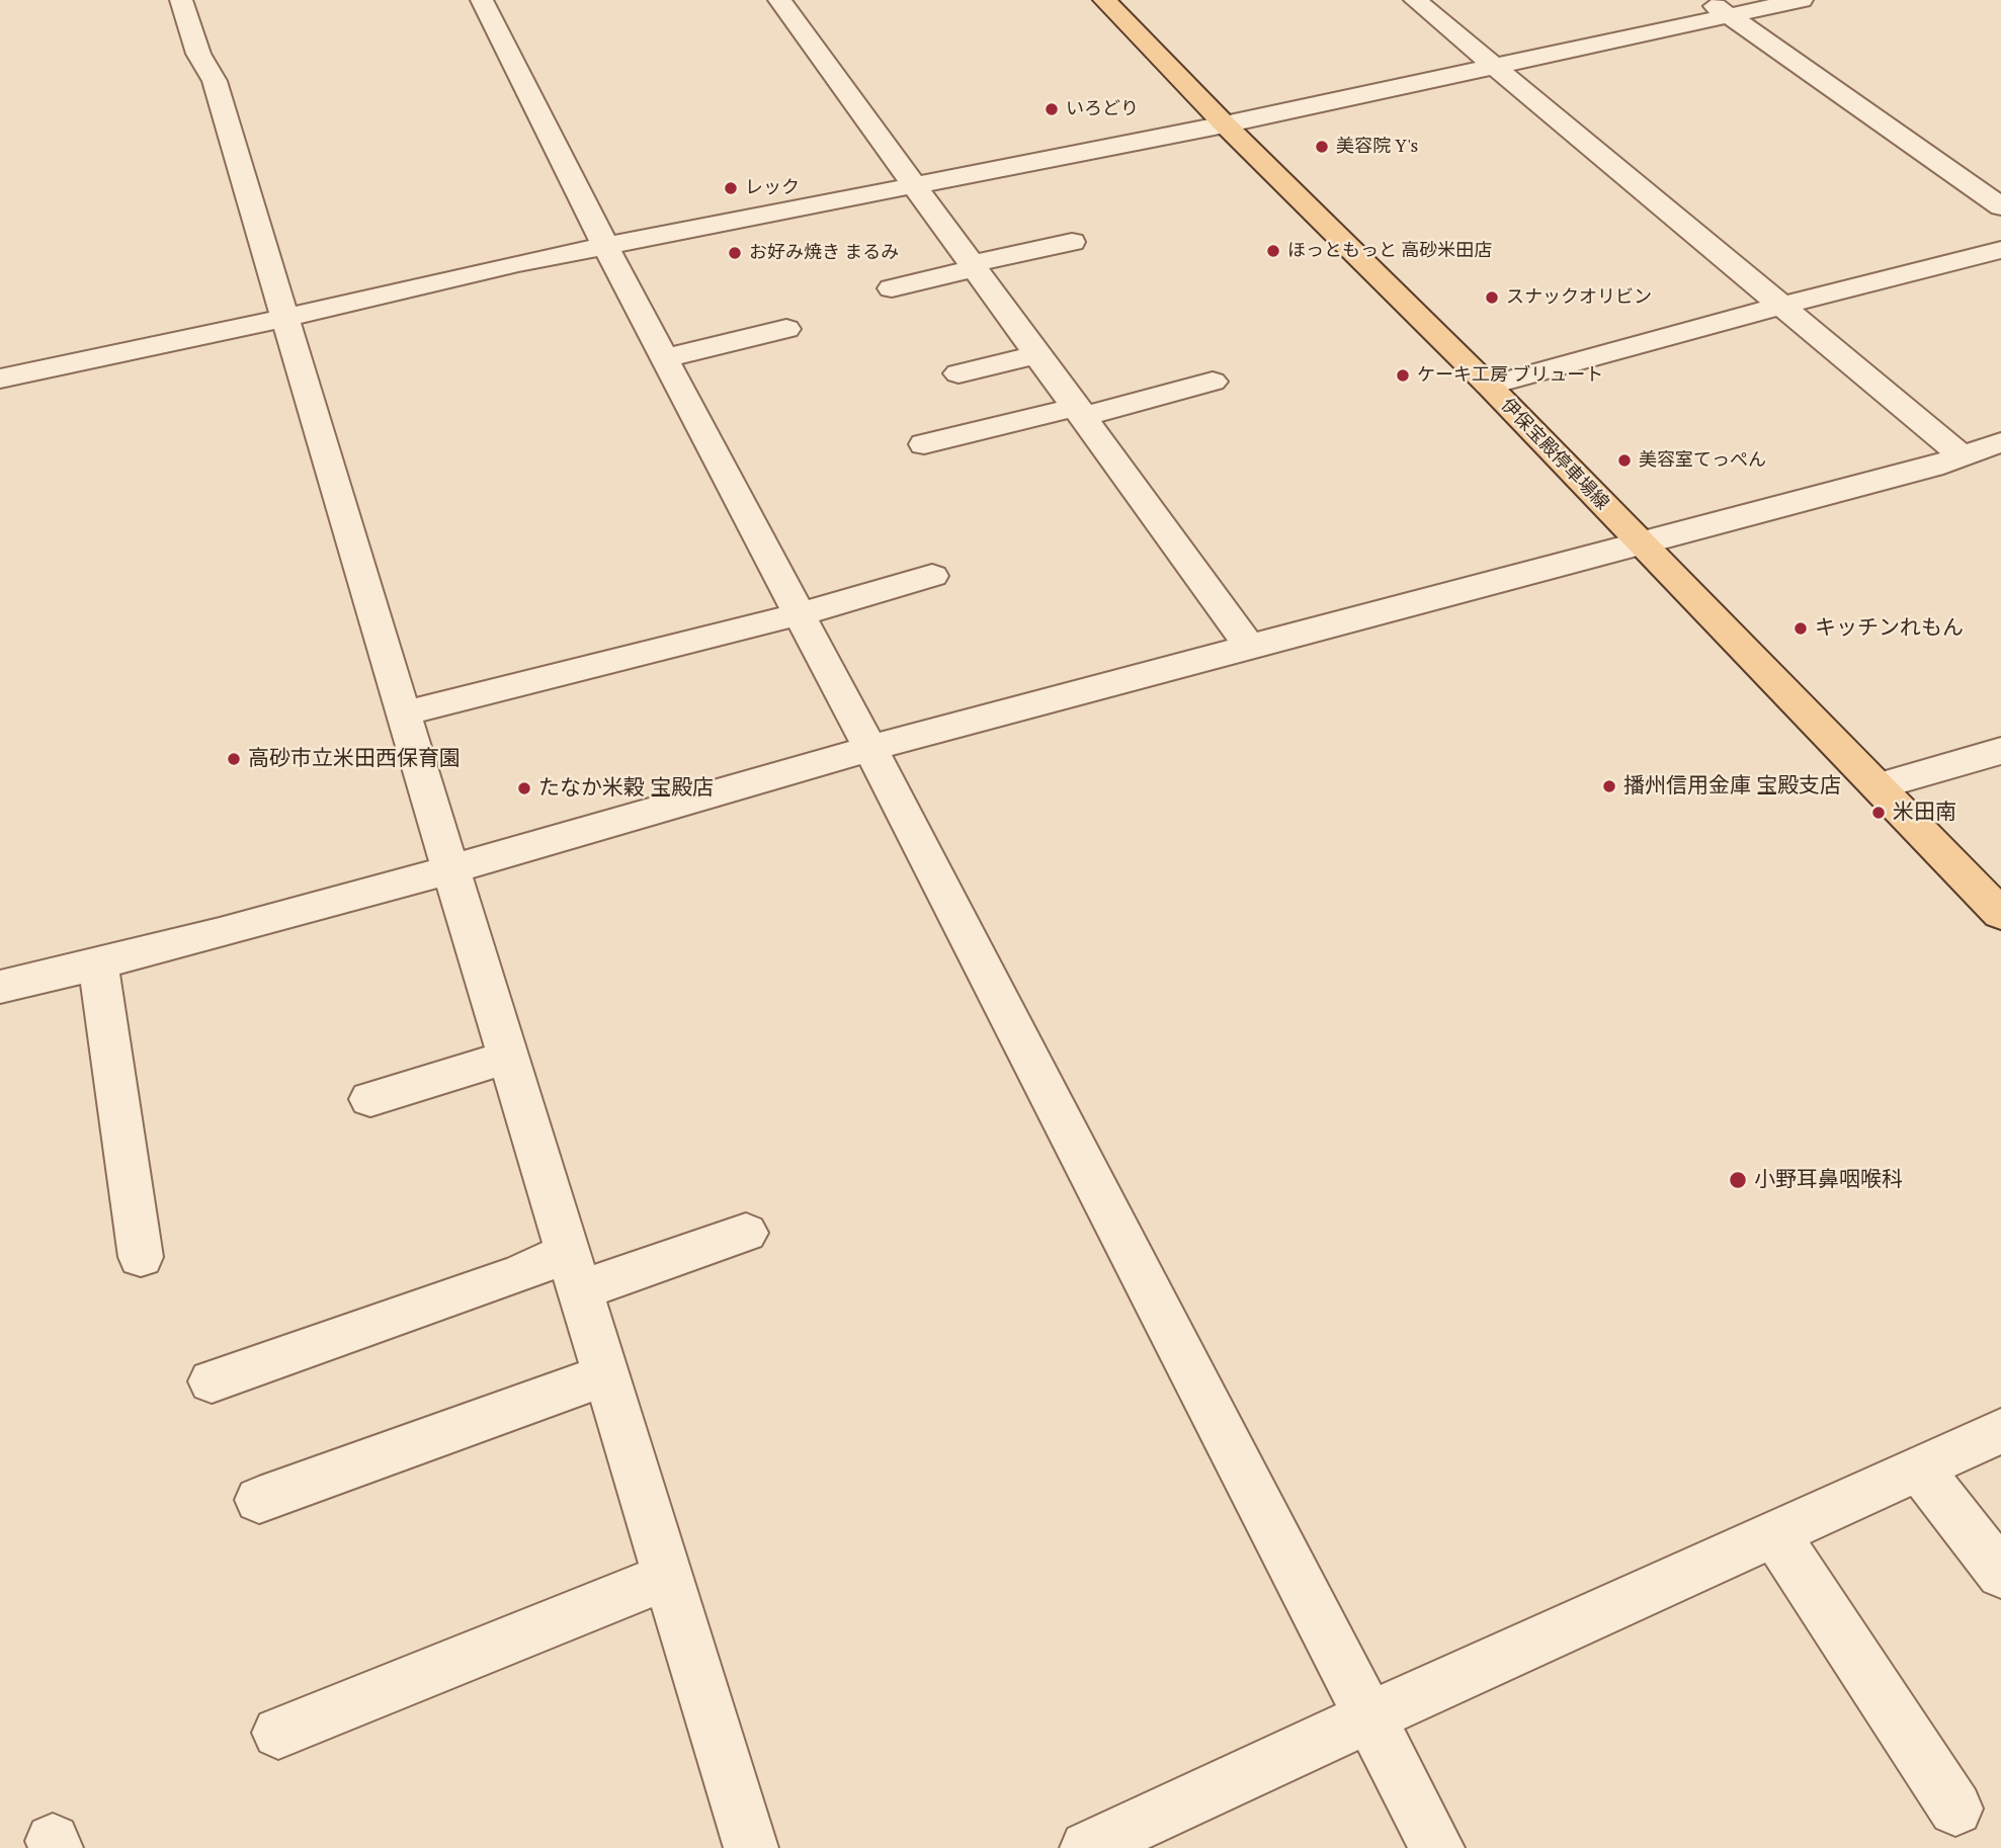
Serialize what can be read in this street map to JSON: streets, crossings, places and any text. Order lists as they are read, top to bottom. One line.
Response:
{"streets":{"main road":["伊保宝殿停車場線"]},"places":["いろどり","美容院 Y's","レック","ほっともっと 高砂米田店","お好み焼き まるみ","スナックオリビン","ケーキ工房 ブリュート","美容室てっぺん","キッチンれもん","高砂市立米田西保育園","播州信用金庫 宝殿支店","たなか米穀 宝殿店","米田南","小野耳鼻咽喉科"]}
